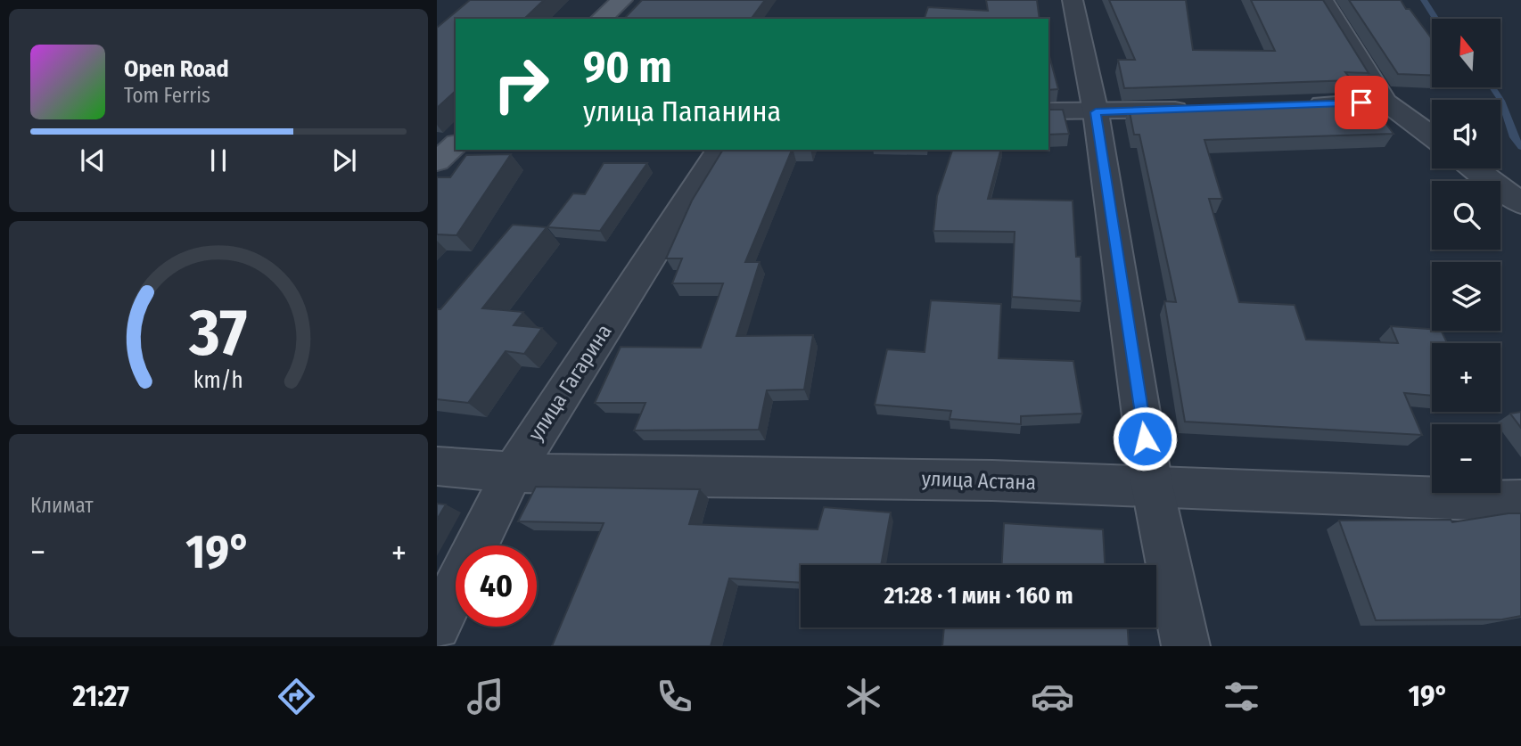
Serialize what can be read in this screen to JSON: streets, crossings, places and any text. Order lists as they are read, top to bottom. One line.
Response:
{"streets":{"street":["улица Гагарина","улица Астана"]},"crossings":[["улица Гагарина","улица Астана"]],"north":"top","page":{"map_buttons":["+","−"],"turn":["90 m","улица Папанина"],"song":["Open Road","Tom Ferris"],"tile":"Климат","heat":["−","19°","+"],"limit":"40","trip":"21:28 · 1 мин · 160 m","tabs":["21:27","19°"],"gauge":["37","km/h"]}}
